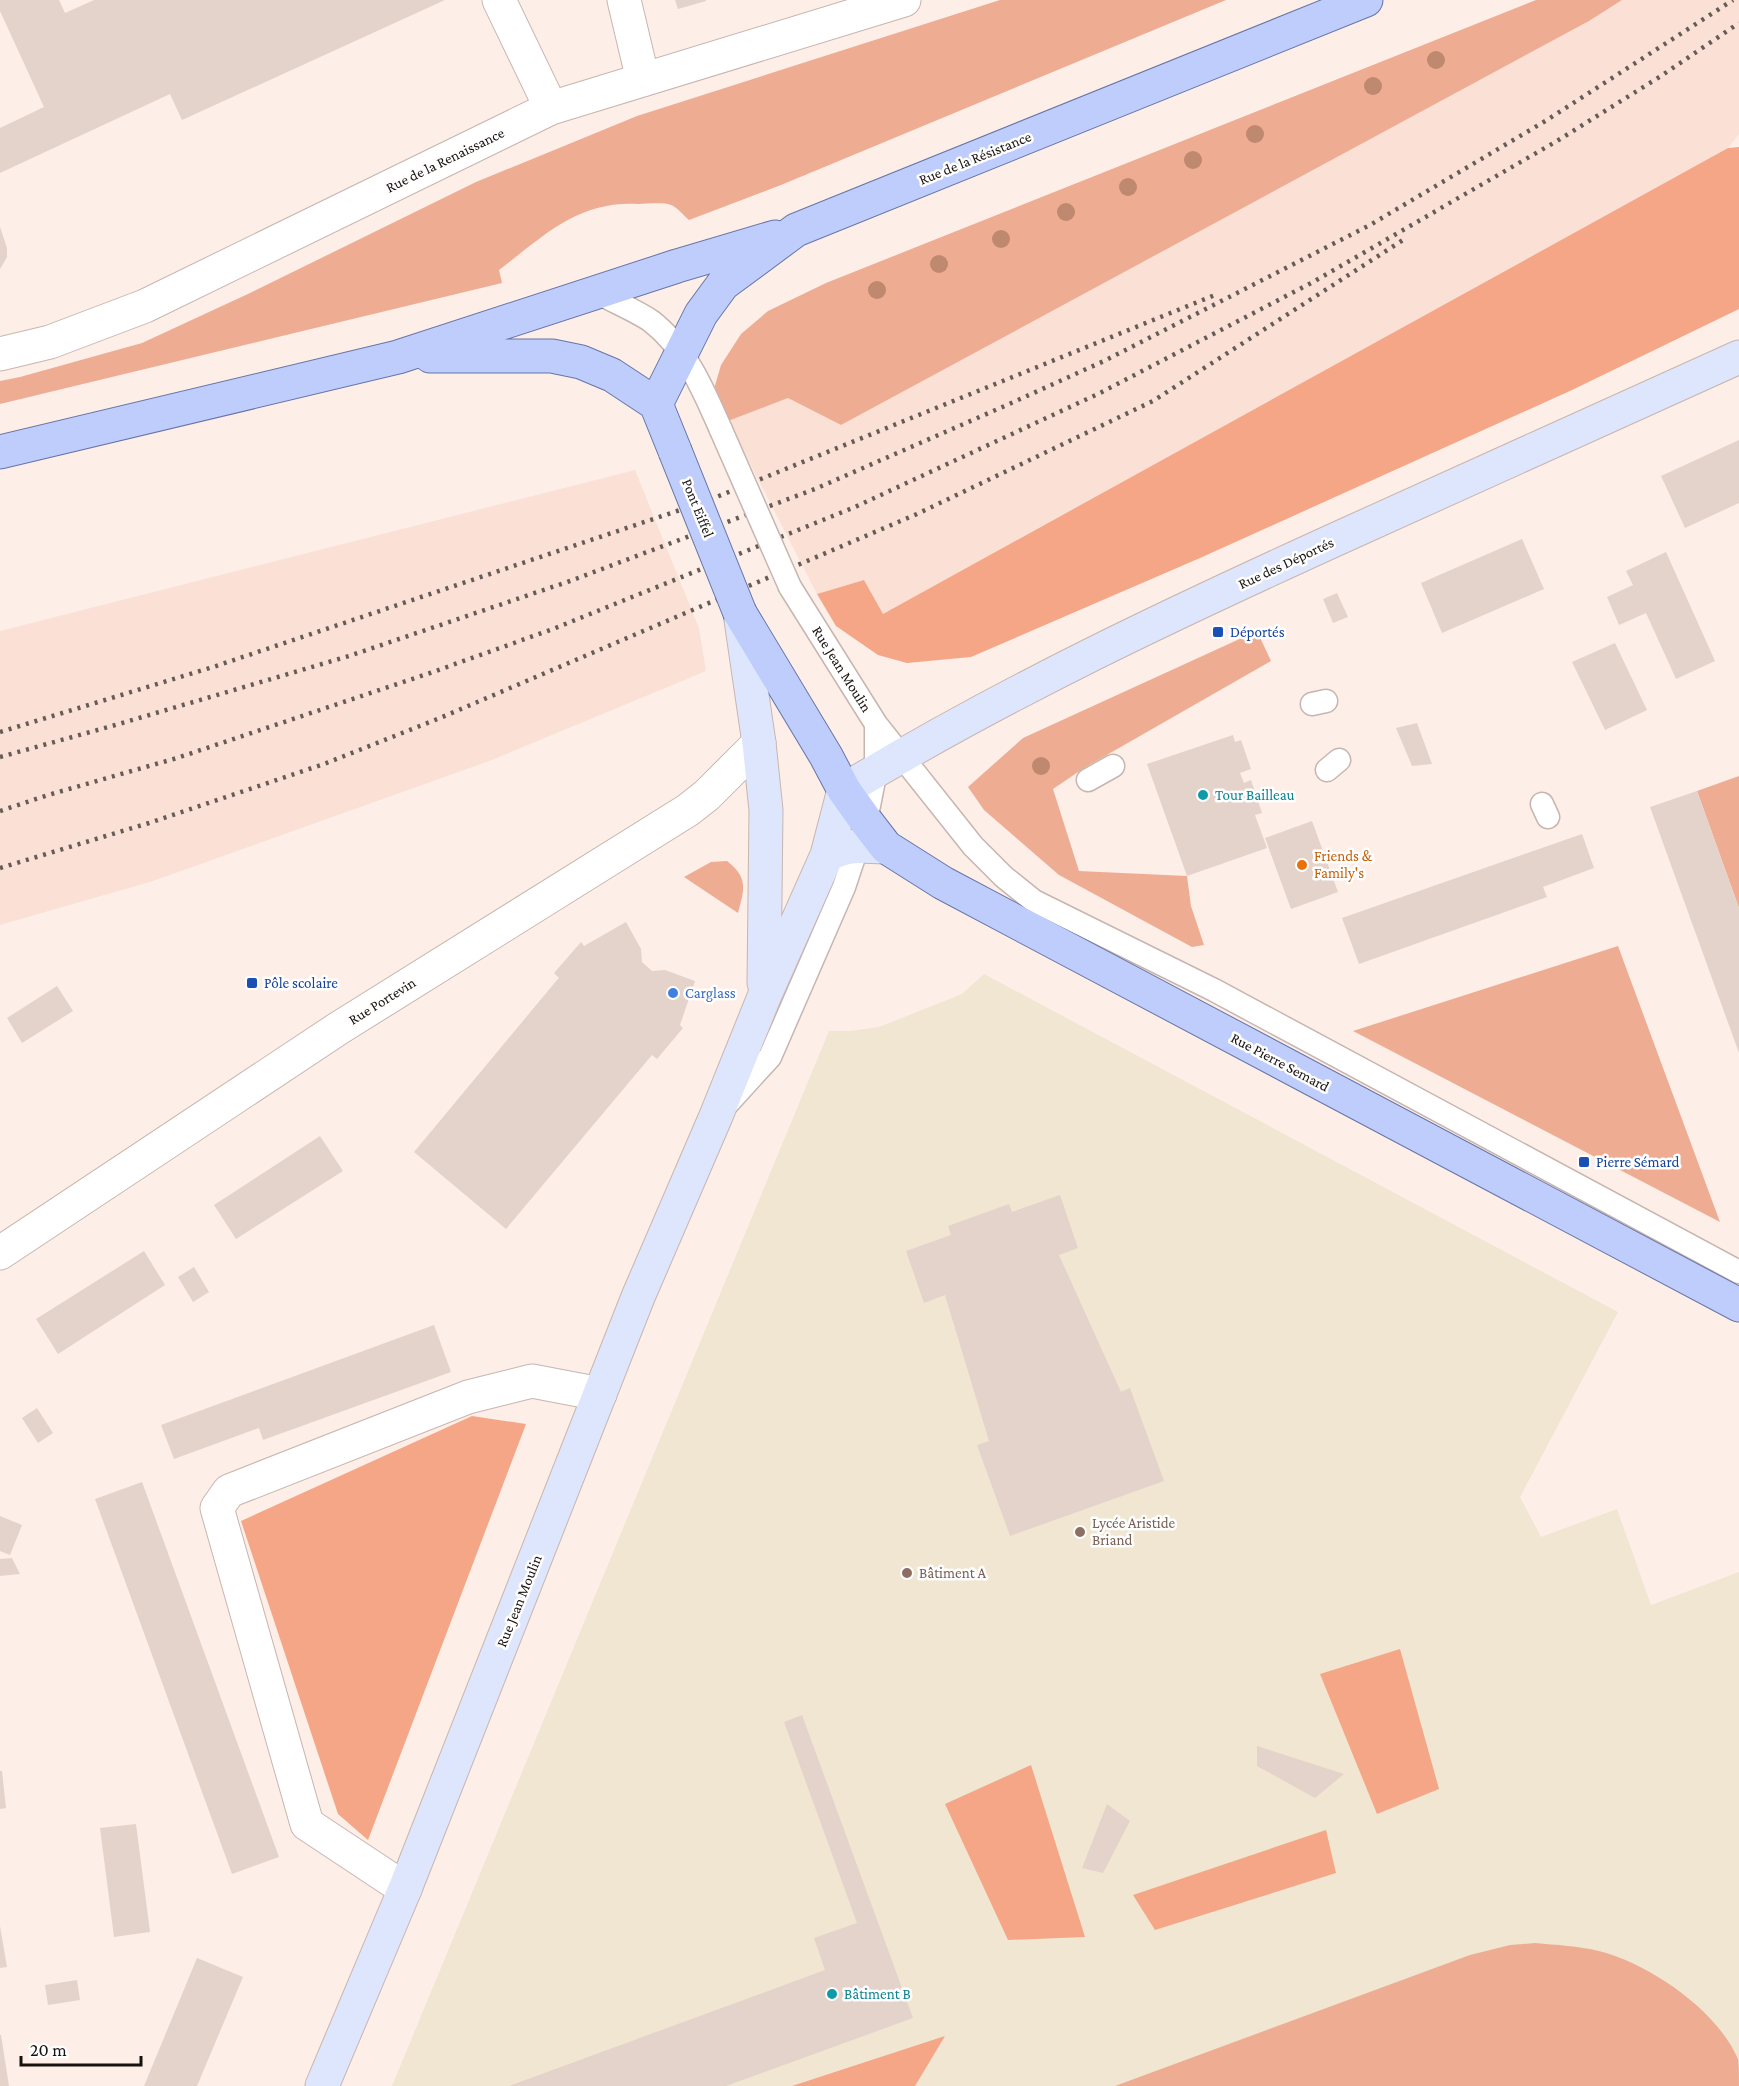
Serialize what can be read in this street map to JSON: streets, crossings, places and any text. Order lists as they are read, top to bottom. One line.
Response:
{"streets":{"main road":["Rue de la Résistance","Pont Eiffel","Rue des Déportés","Rue Jean Moulin","Rue Pierre Semard"],"street":["Rue de la Renaissance","Rue Portevin"]},"crossings":[["Rue de la Résistance","Pont Eiffel"],["Rue de la Résistance","Rue Jean Moulin"],["Pont Eiffel","Rue des Déportés"],["Pont Eiffel","Rue Jean Moulin"],["Pont Eiffel","Rue Portevin"],["Pont Eiffel","Rue Pierre Semard"],["Rue des Déportés","Rue Jean Moulin"],["Rue des Déportés","Rue Pierre Semard"],["Rue Jean Moulin","Rue Portevin"],["Rue Jean Moulin","Rue Pierre Semard"]],"places":{"transit":["Déportés","Pôle scolaire","Pierre Sémard"],"other":["Tour Bailleau","Friends & Family's","Carglass","Lycée Aristide Briand","Bâtiment A","Bâtiment B"]},"scale_bar":"20 m"}
